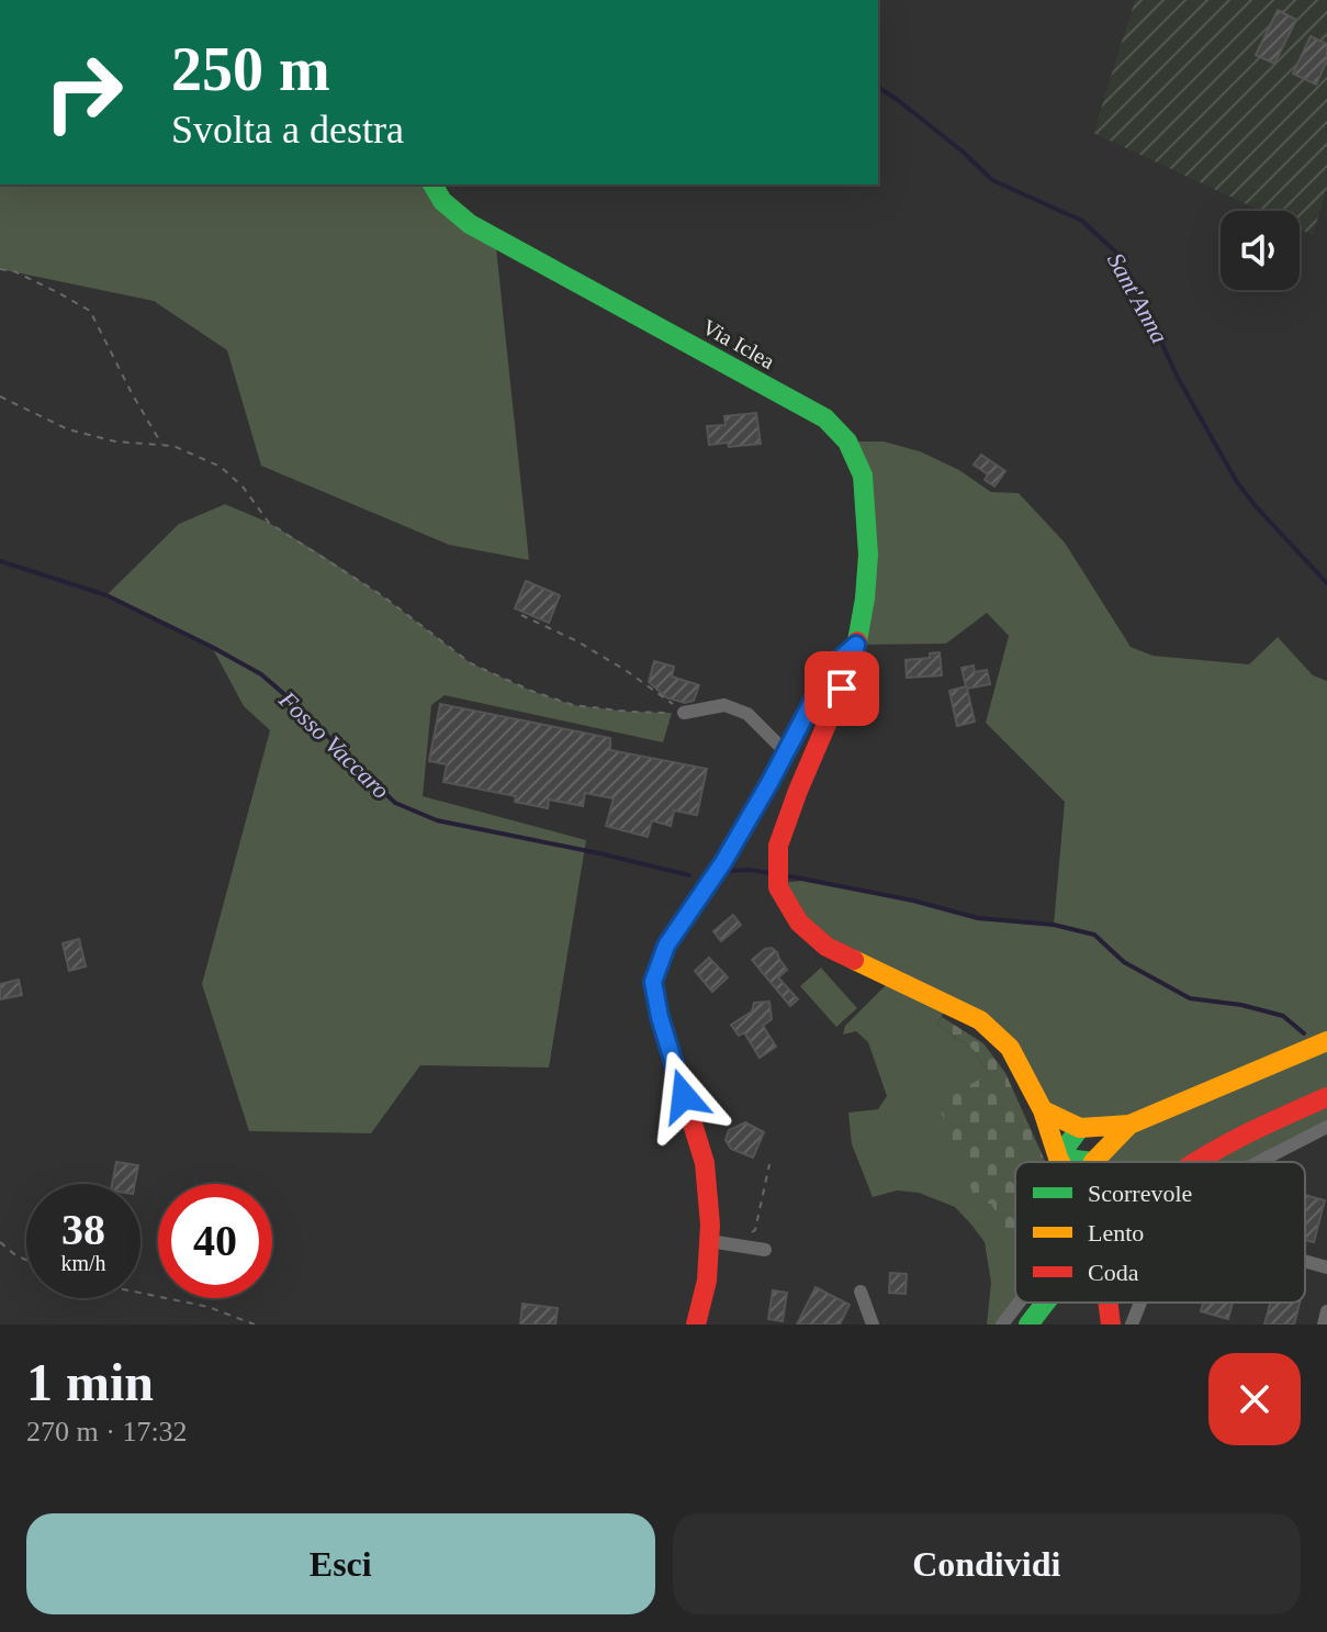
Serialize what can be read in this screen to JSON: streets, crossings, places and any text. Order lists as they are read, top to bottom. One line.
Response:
{"streets":{"street":["Via Iclea"]},"water":["Sant'Anna","Fosso Vaccaro"],"legend":["Scorrevole","Lento","Coda"],"page":{"turn":["250 m","Svolta a destra"],"speed":"38 km/h","limit":"40","heading":["1 min","270 m · 17:32"],"buttons":["Esci","Condividi"]}}
